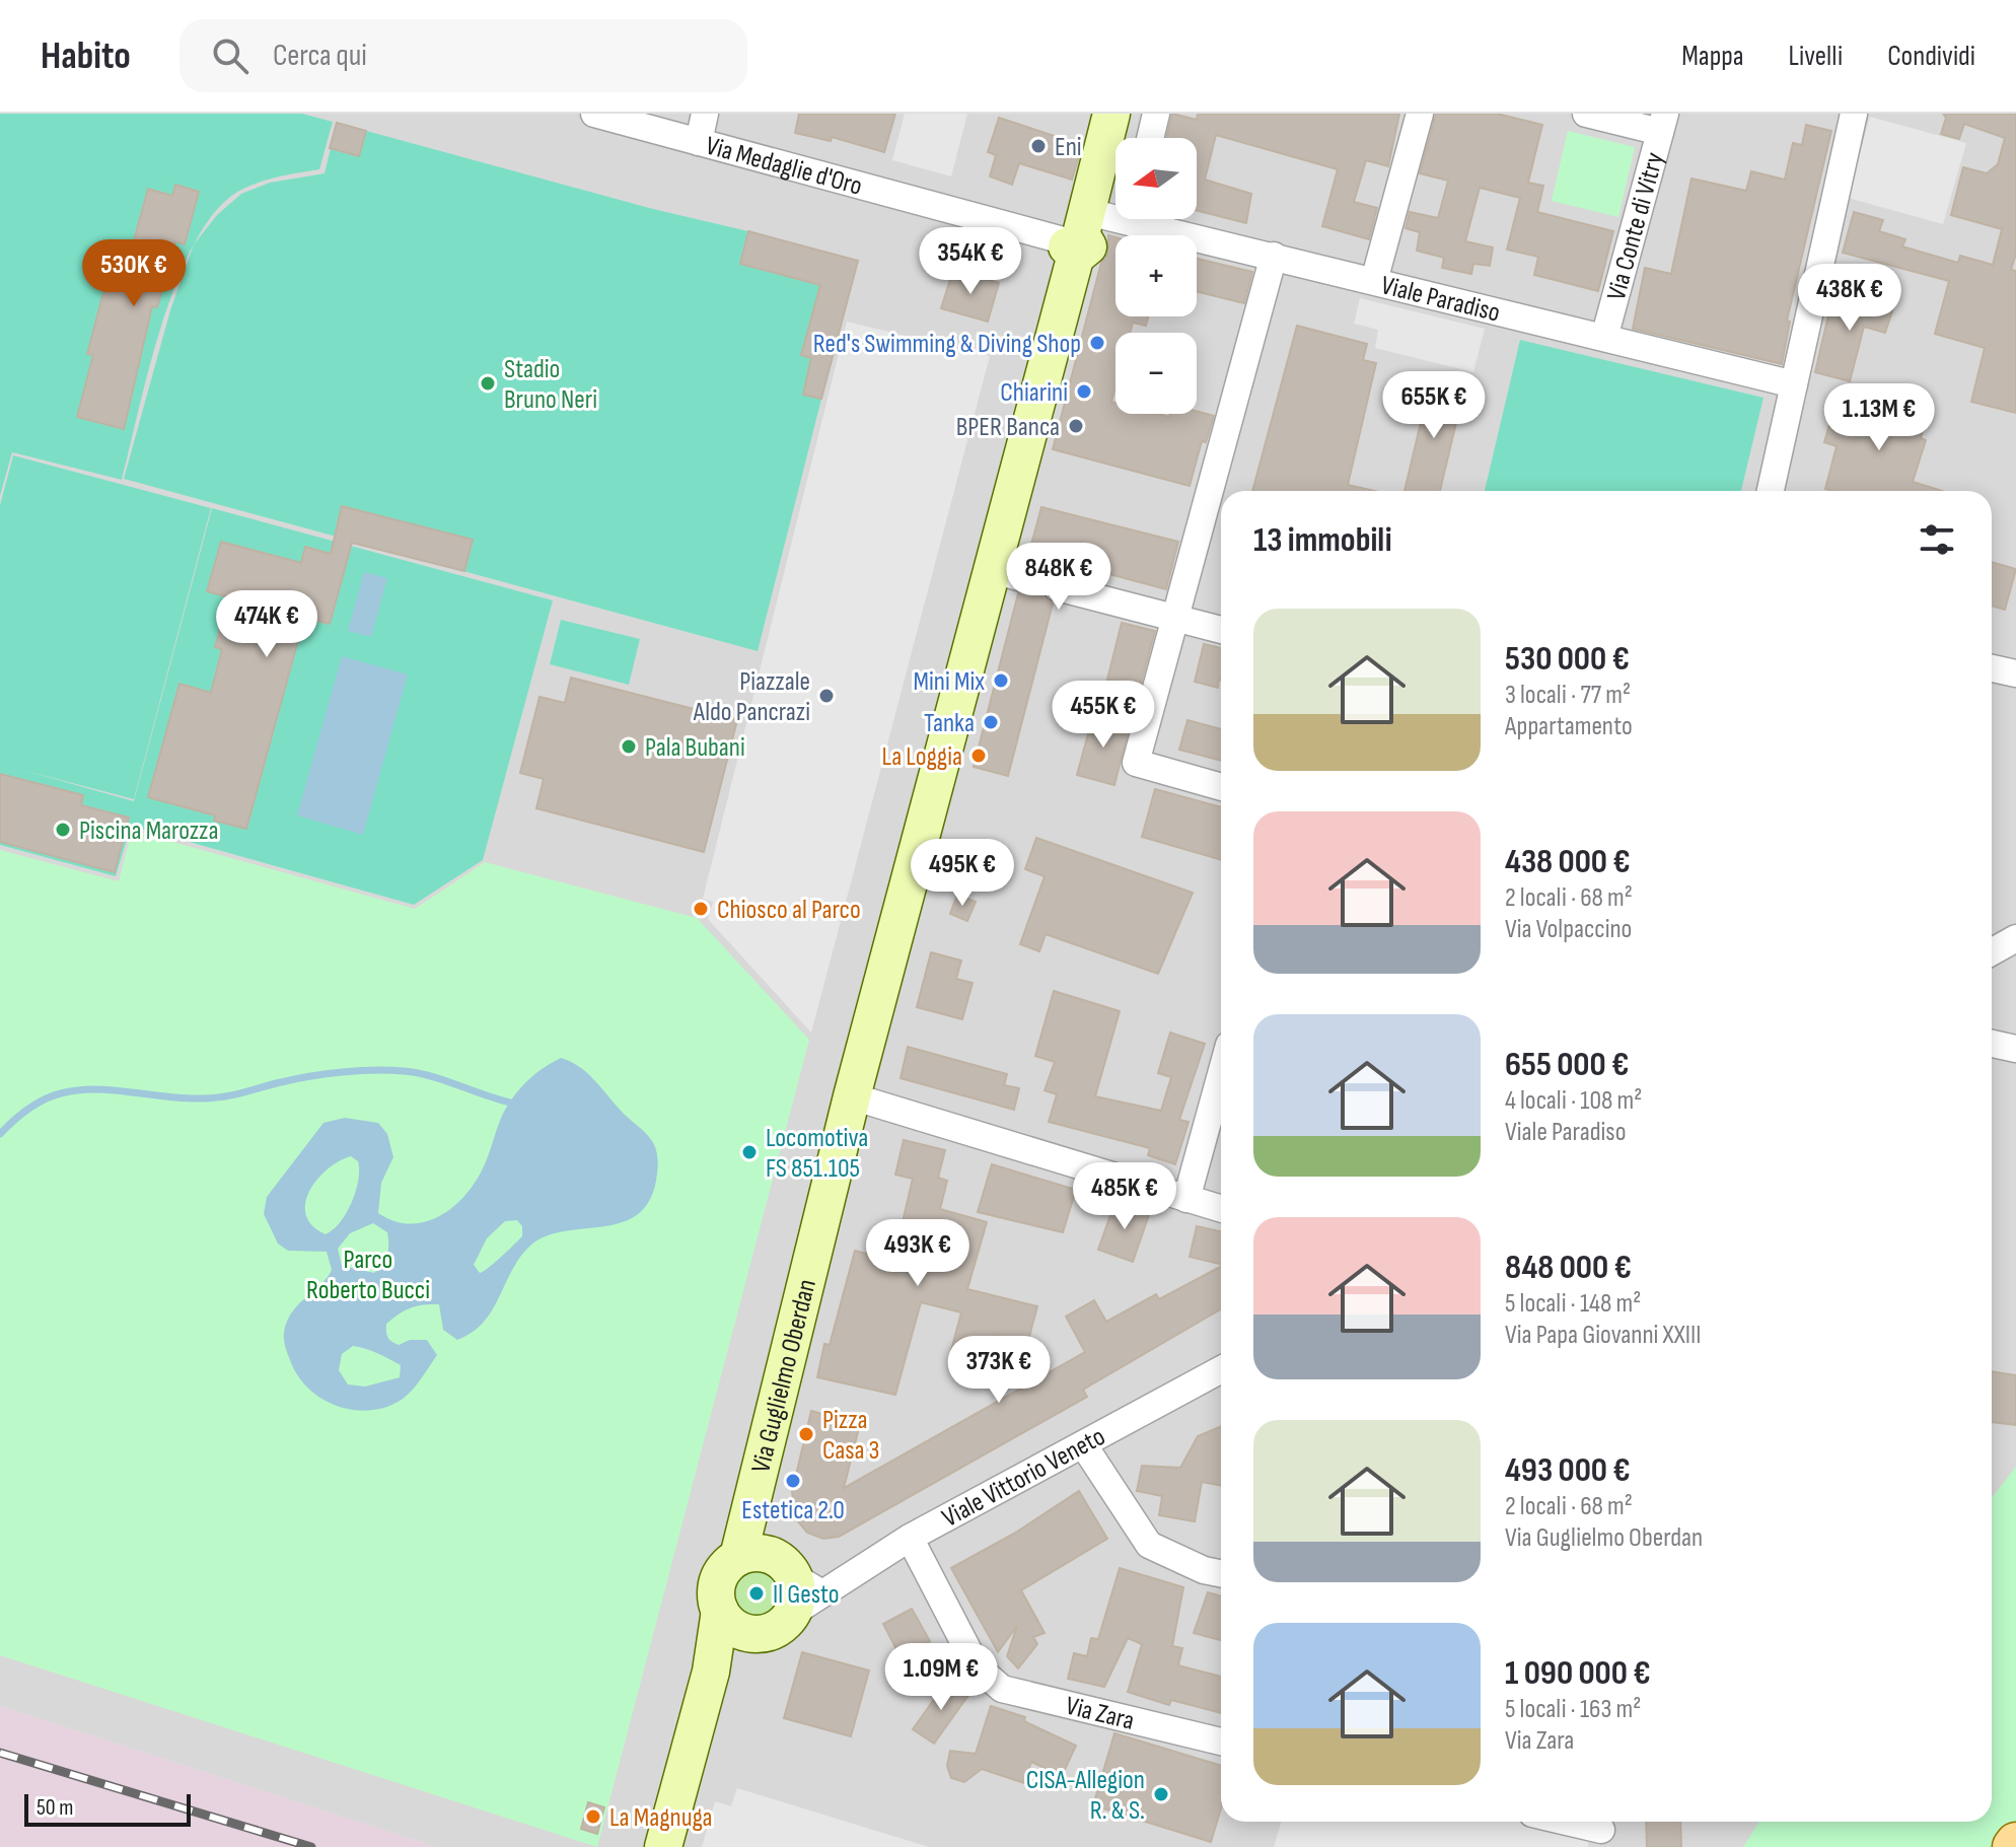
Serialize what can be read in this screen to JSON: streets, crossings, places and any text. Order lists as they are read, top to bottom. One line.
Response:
{"streets":{"main road":["Via Guglielmo Oberdan"],"street":["Via Medaglie d'Oro","Via Conte di Vitry","Viale Paradiso","Viale Vittorio Veneto","Via Zara"]},"crossings":[["Via Medaglie d'Oro","Viale Paradiso"],["Via Medaglie d'Oro","Via Guglielmo Oberdan"],["Via Conte di Vitry","Viale Paradiso"],["Viale Paradiso","Via Guglielmo Oberdan"],["Via Guglielmo Oberdan","Viale Vittorio Veneto"],["Viale Vittorio Veneto","Via Zara"]],"parks":["Parco Roberto Bucci"],"places":["Eni","Red's Swimming & Diving Shop","Stadio Bruno Neri","Chiarini","BPER Banca","Mini Mix","Piazzale Aldo Pancrazi","Tanka","Pala Bubani","La Loggia","Piscina Marozza","Chiosco al Parco","Locomotiva FS 851.105","Pizza Casa 3","Estetica 2.0","Il Gesto","CISA-Allegion R. & S.","La Magnuga"],"scale_bar":"50 m","north":"left","page":{"header":"Habito","search":"Cerca qui","nav":["Mappa","Livelli","Condividi"],"map_buttons":["+","−"],"price":["354K €","530K €","438K €","655K €","1.13M €","848K €","474K €","455K €","495K €","485K €","493K €","373K €","1.09M €"],"heading":"13 immobili","list":[{"name":"530 000 €","note":"3 locali · 77 m² · Appartamento"},{"name":"438 000 €","note":"2 locali · 68 m² · Via Volpaccino"},{"name":"655 000 €","note":"4 locali · 108 m² · Viale Paradiso"},{"name":"848 000 €","note":"5 locali · 148 m² · Via Papa Giovanni XXIII"},{"name":"493 000 €","note":"2 locali · 68 m² · Via Guglielmo Oberdan"},{"name":"1 090 000 €","note":"5 locali · 163 m² · Via Zara"}],"scale":"50 m"}}
